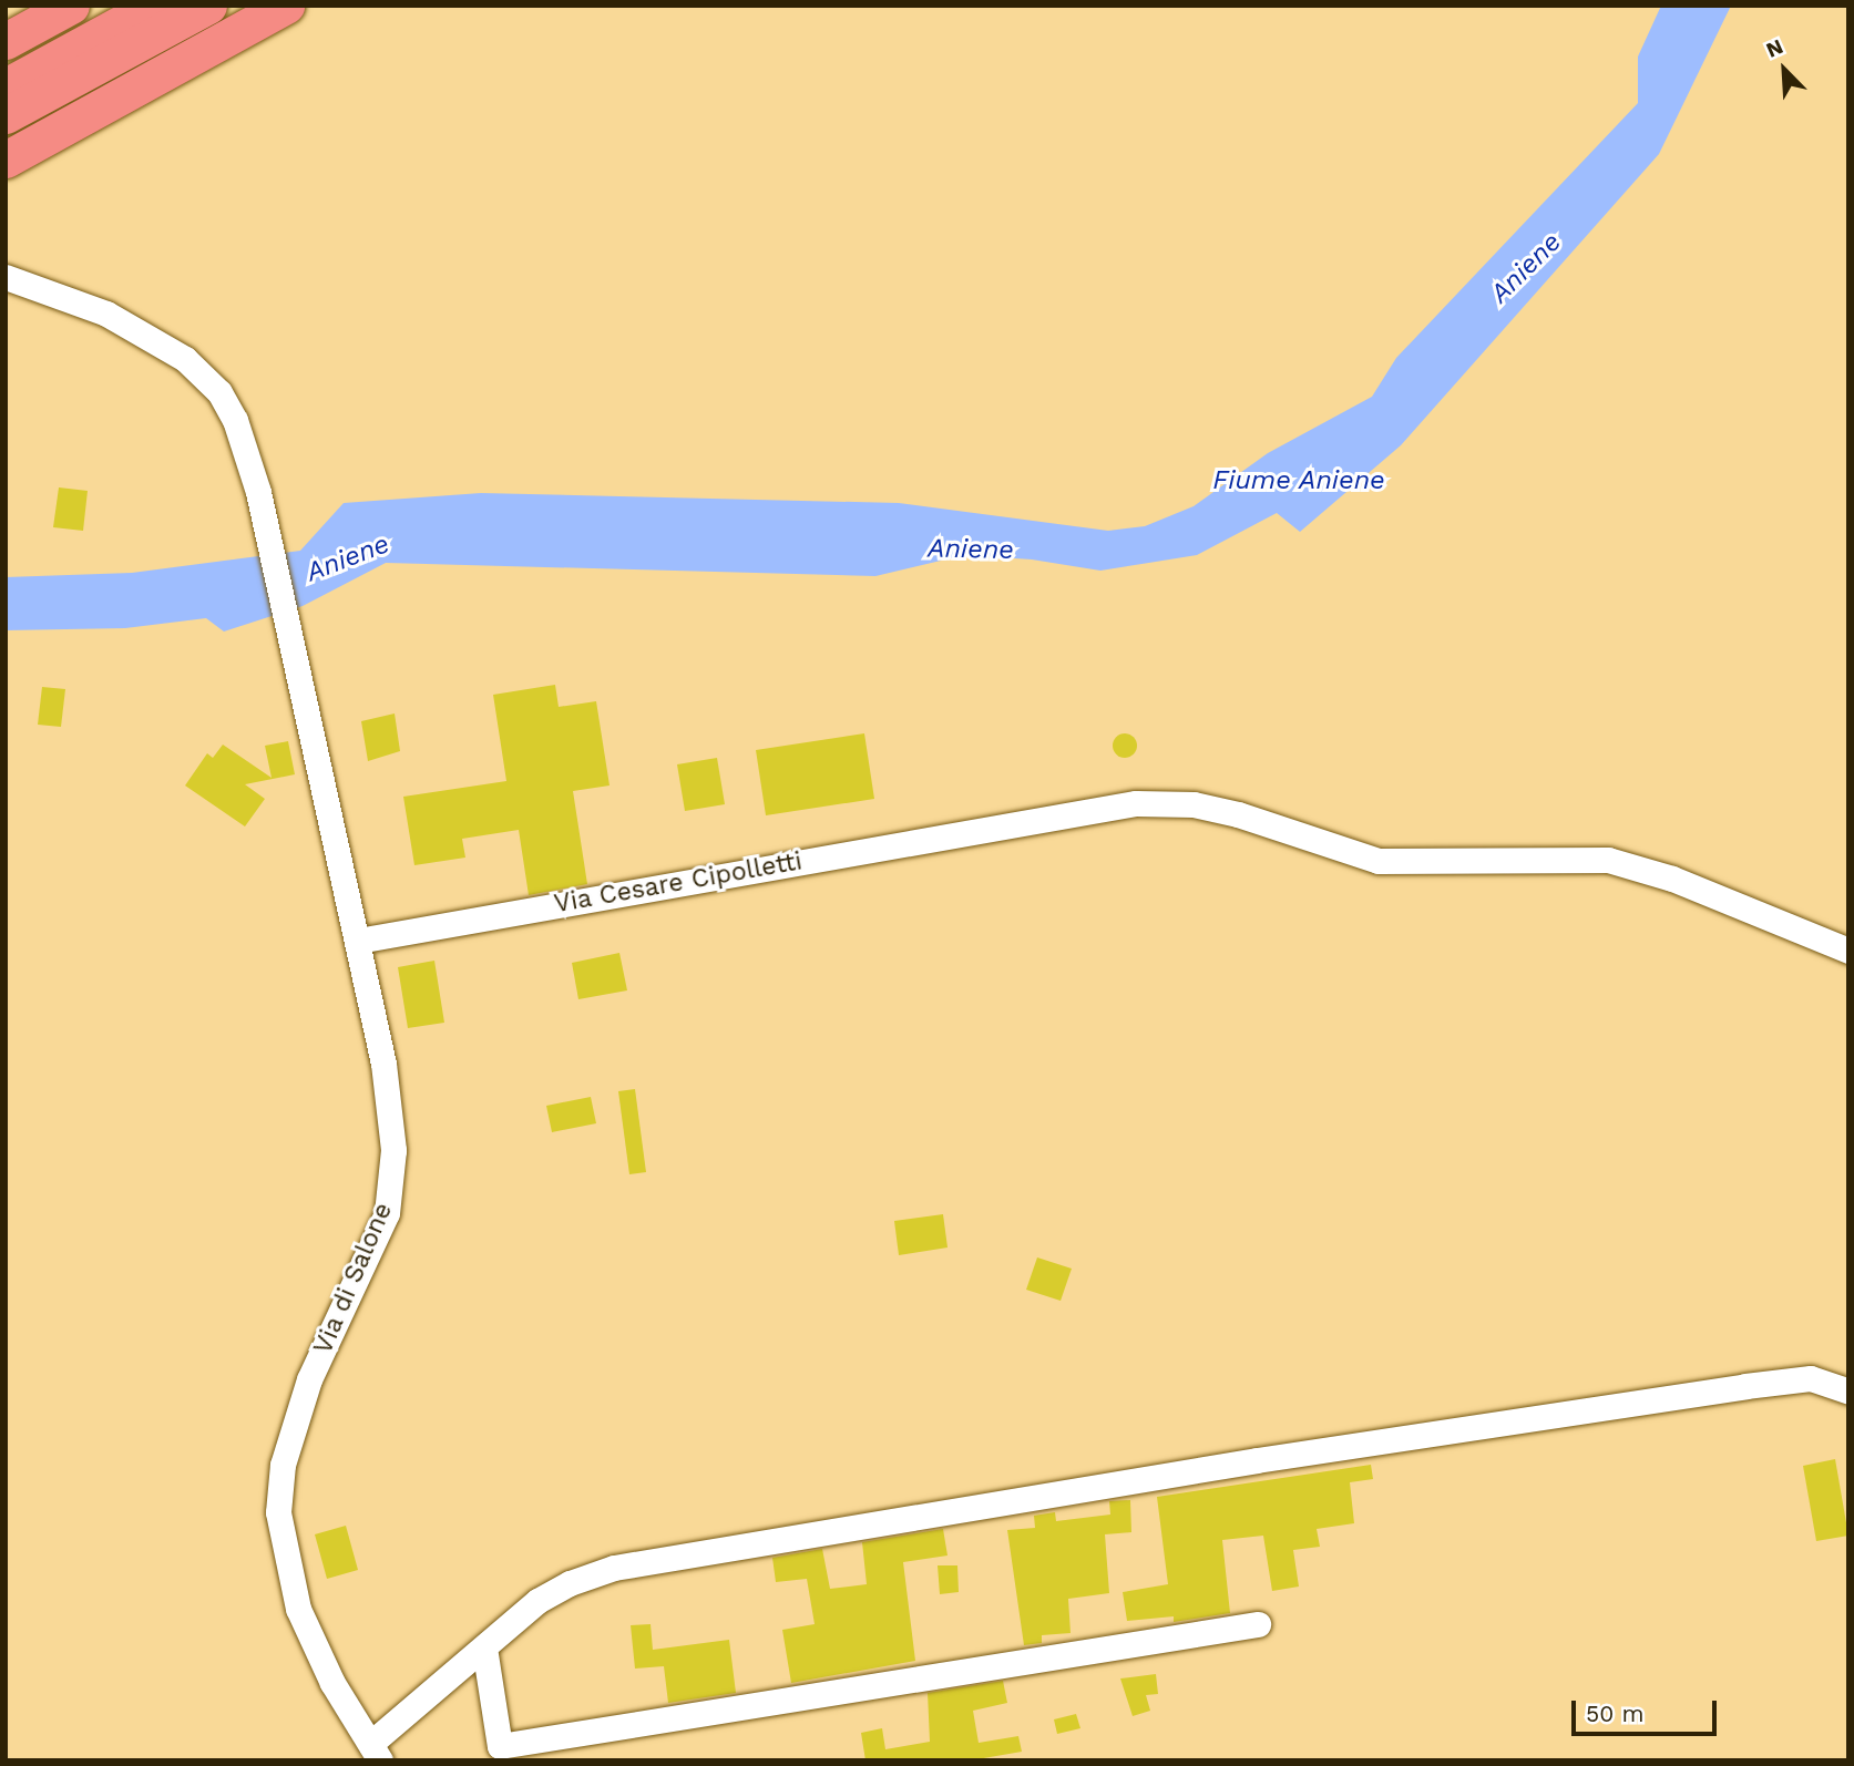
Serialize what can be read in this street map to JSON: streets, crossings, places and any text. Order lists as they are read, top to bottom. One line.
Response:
{"streets":{"street":["Via Cesare Cipolletti","Via di Salone"]},"crossings":[["Via Cesare Cipolletti","Via di Salone"]],"water":["Aniene","Fiume Aniene"],"scale_bar":"50 m","north":"top left"}
